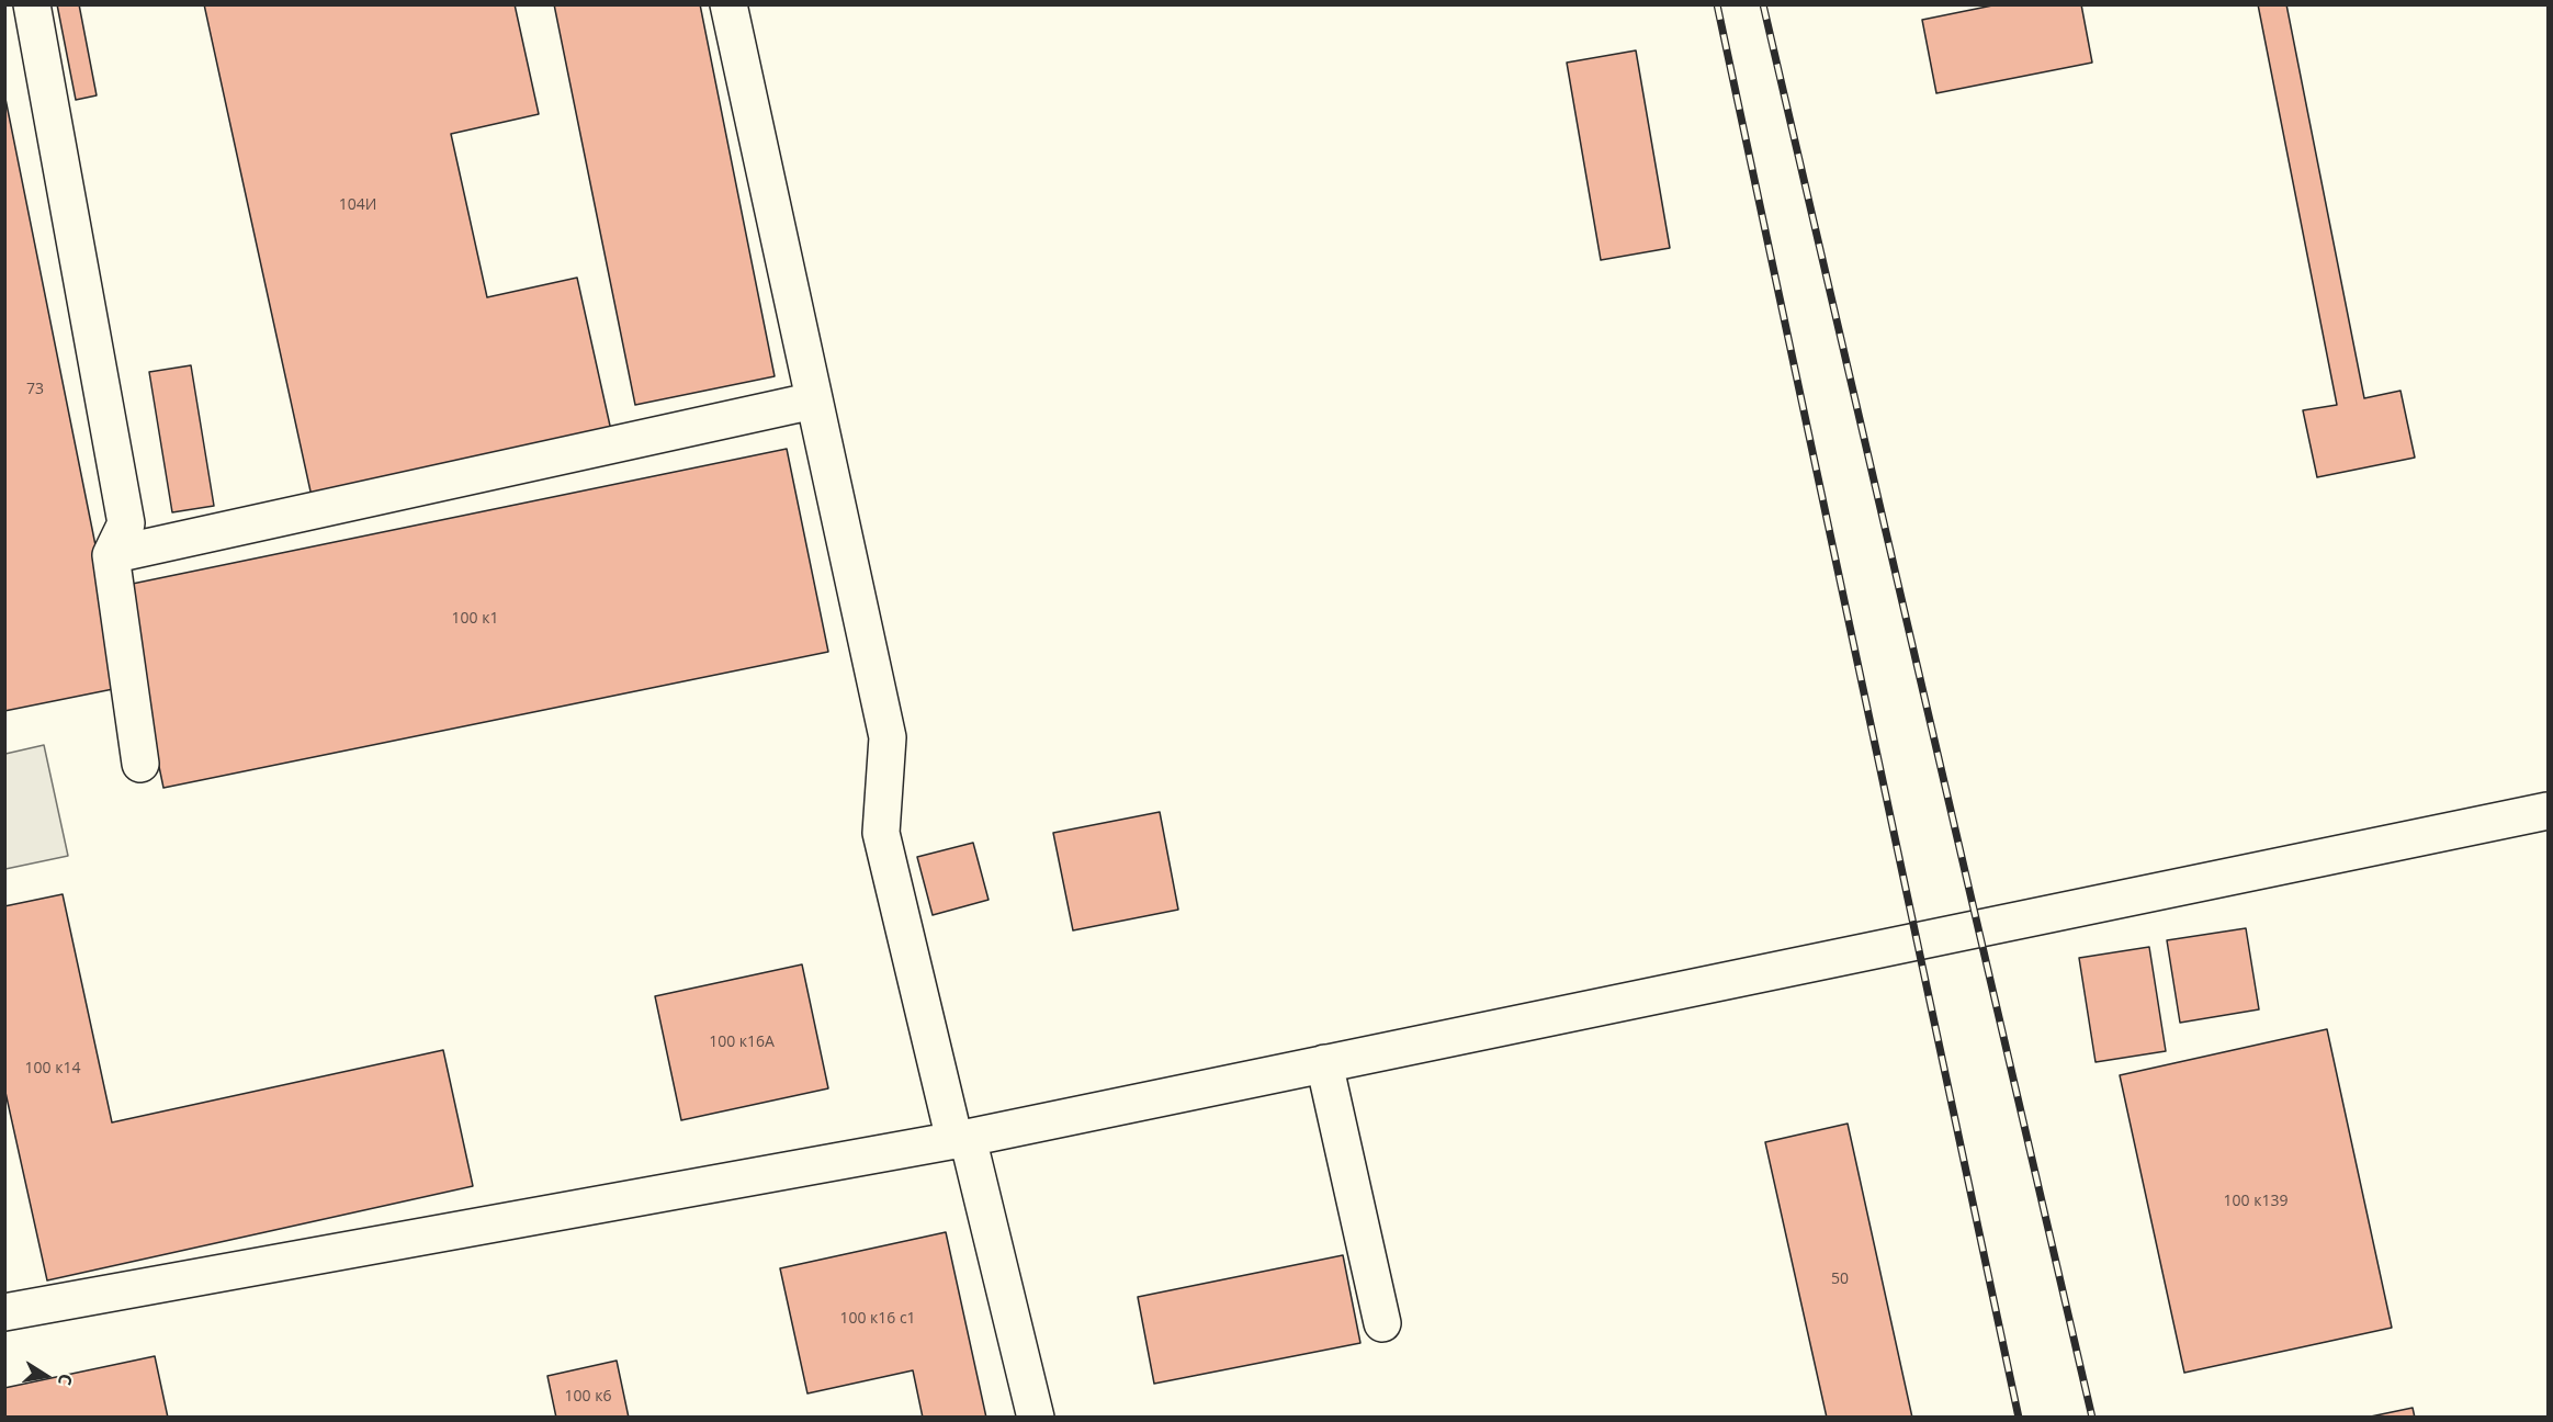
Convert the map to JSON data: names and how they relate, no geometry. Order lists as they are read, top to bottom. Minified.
{"house_numbers":["104И","73","100 к1","100 к16А","100 к14","100 к139","50","100 к16 с1","100 к6"],"north":"right"}
